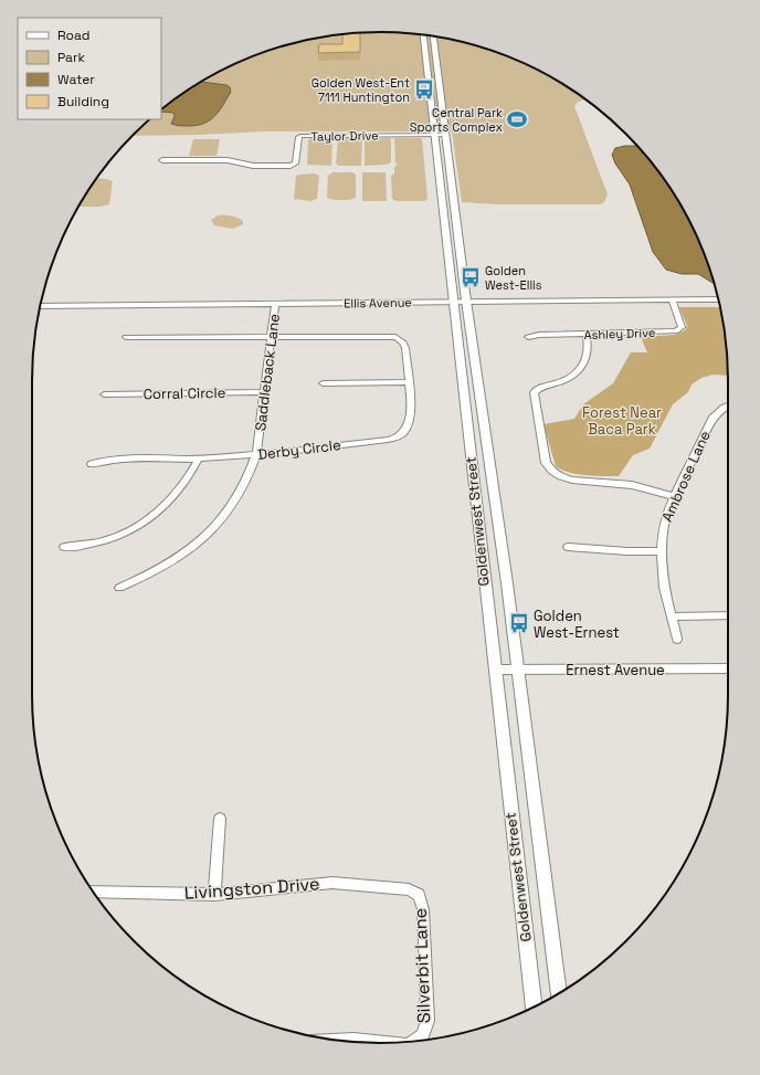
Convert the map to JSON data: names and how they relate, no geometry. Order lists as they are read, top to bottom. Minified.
{"streets":{"main road":["Goldenwest Street"],"street":["Taylor Drive","Ellis Avenue","Ashley Drive","Saddleback Lane","Corral Circle","Derby Circle","Ambrose Lane","Ernest Avenue","Livingston Drive","Silverbit Lane"]},"crossings":[["Taylor Drive","Goldenwest Street"],["Ellis Avenue","Ashley Drive"],["Ellis Avenue","Saddleback Lane"],["Ellis Avenue","Goldenwest Street"],["Saddleback Lane","Corral Circle"],["Saddleback Lane","Derby Circle"],["Goldenwest Street","Ernest Avenue"],["Livingston Drive","Silverbit Lane"]],"parks":["Forest Near Baca Park"],"places":{"bus stop":["Golden West-Ent 7111 Huntington","Golden West-Ellis","Golden West-Ernest"],"sports":["Central Park Sports Complex"]},"legend":["Road","Park","Water","Building"]}
